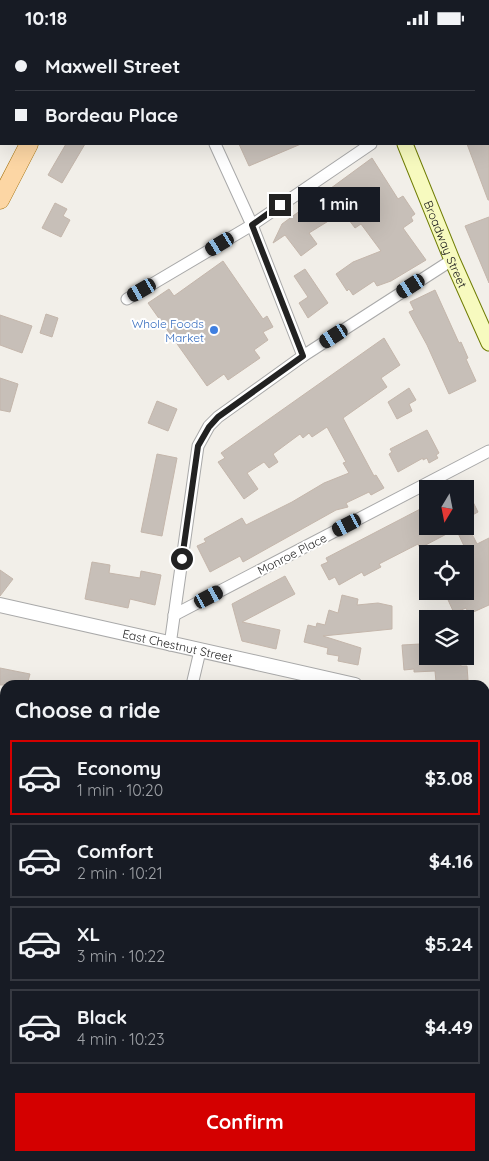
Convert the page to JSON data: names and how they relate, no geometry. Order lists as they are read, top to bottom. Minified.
{"streets":{"main road":["Broadway Street"],"street":["Monroe Place","East Chestnut Street"]},"places":["Whole Foods Market"],"north":"bottom","page":{"status":"10:18","banner":["Maxwell Street","Bordeau Place"],"bubble":"1 min","heading":"Choose a ride","list":[{"name":"Economy","note":"1 min · 10:20","value":"$3.08"},{"name":"Comfort","note":"2 min · 10:21","value":"$4.16"},{"name":"XL","note":"3 min · 10:22","value":"$5.24"},{"name":"Black","note":"4 min · 10:23","value":"$4.49"}],"buttons":"Confirm"}}
